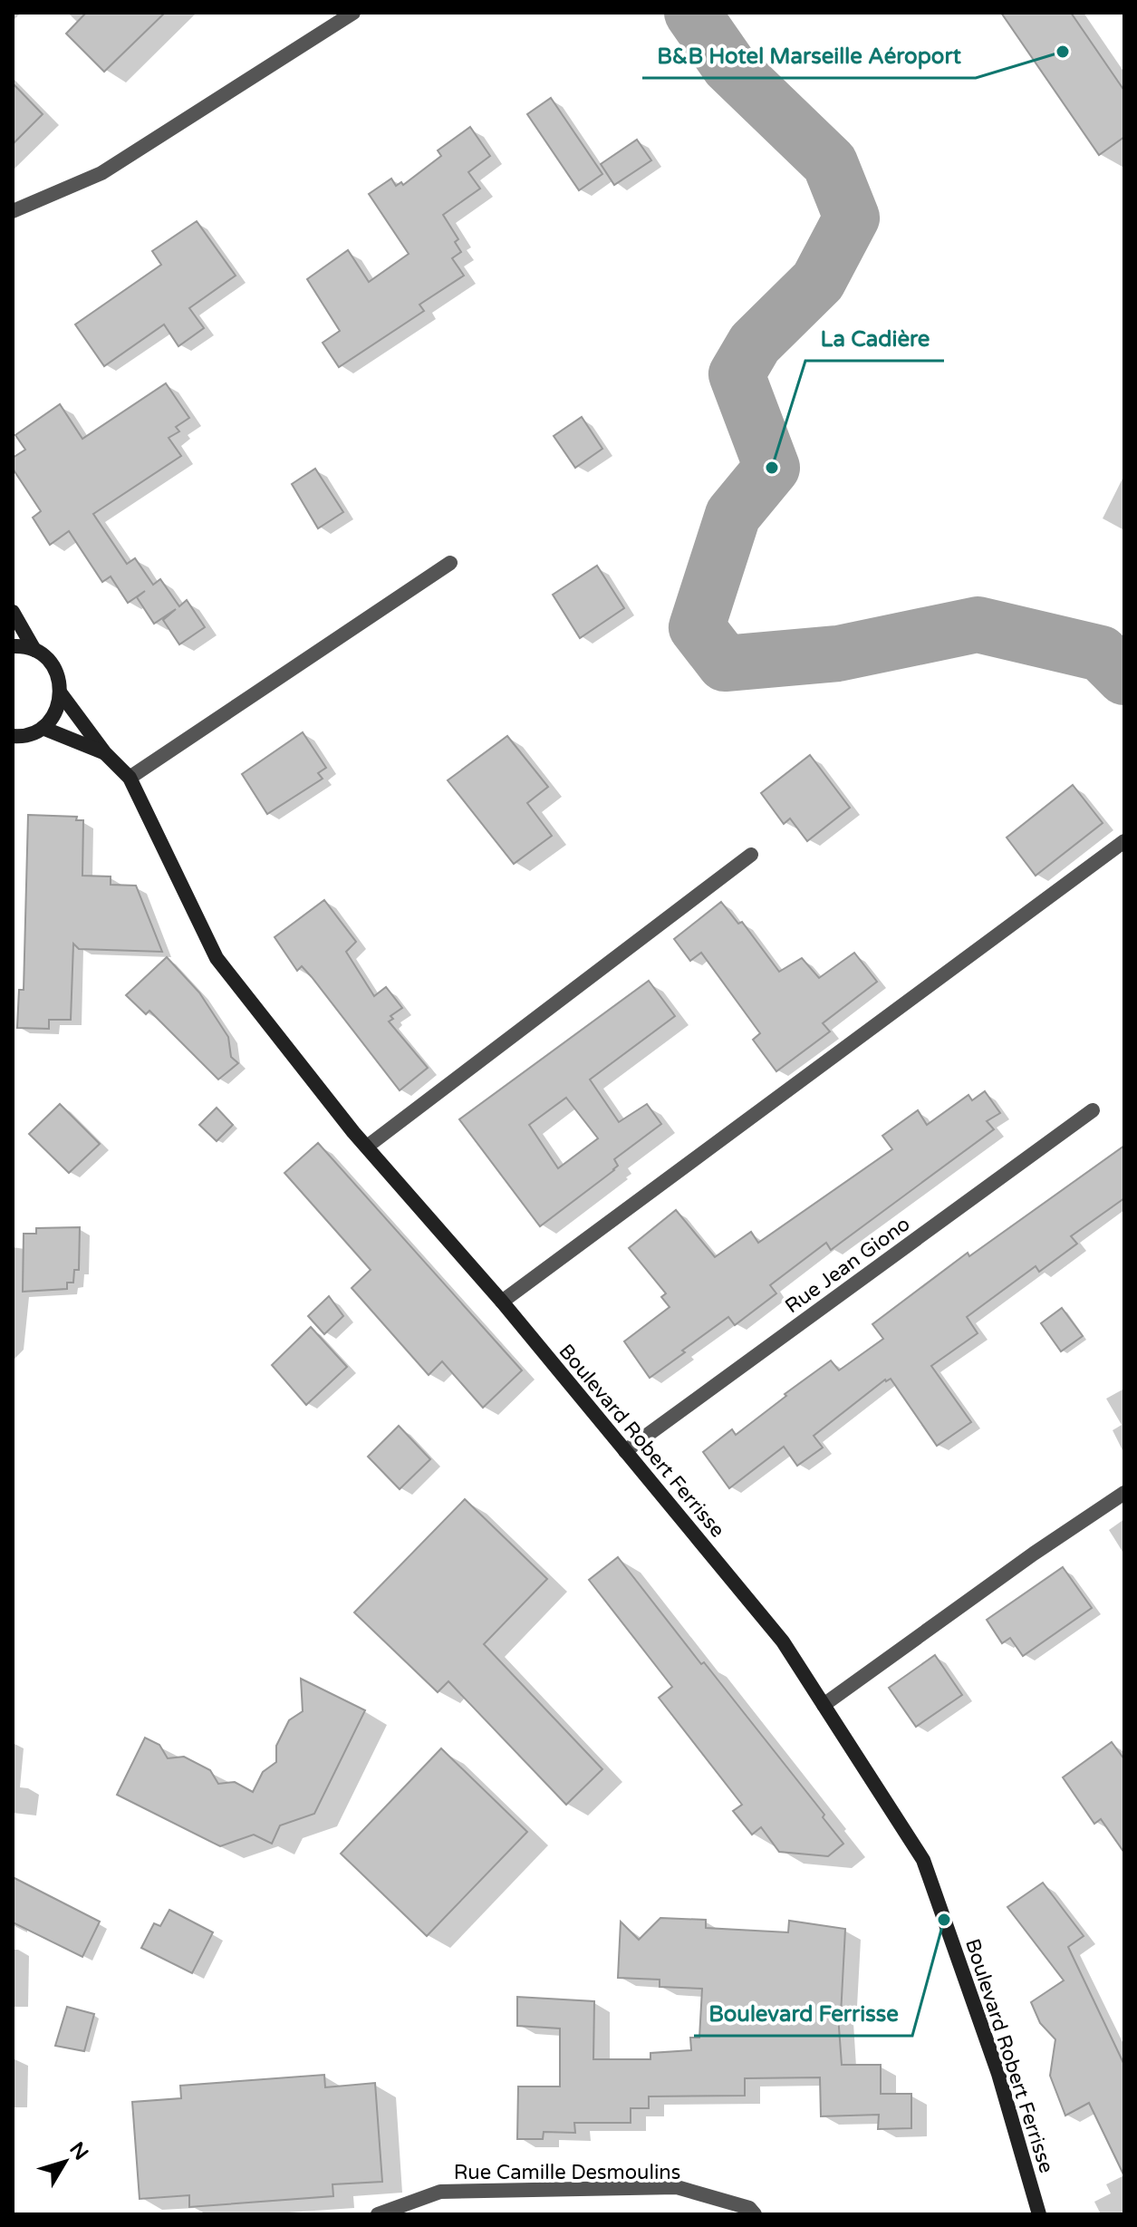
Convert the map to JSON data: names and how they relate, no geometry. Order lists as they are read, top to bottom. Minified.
{"streets":{"main road":["Boulevard Robert Ferrisse"],"street":["Rue Jean Giono","Rue Camille Desmoulins"]},"crossings":[["Rue Jean Giono","Boulevard Robert Ferrisse"]],"places":["B&B Hotel Marseille Aéroport","La Cadière","Boulevard Ferrisse"],"north":"top right"}
